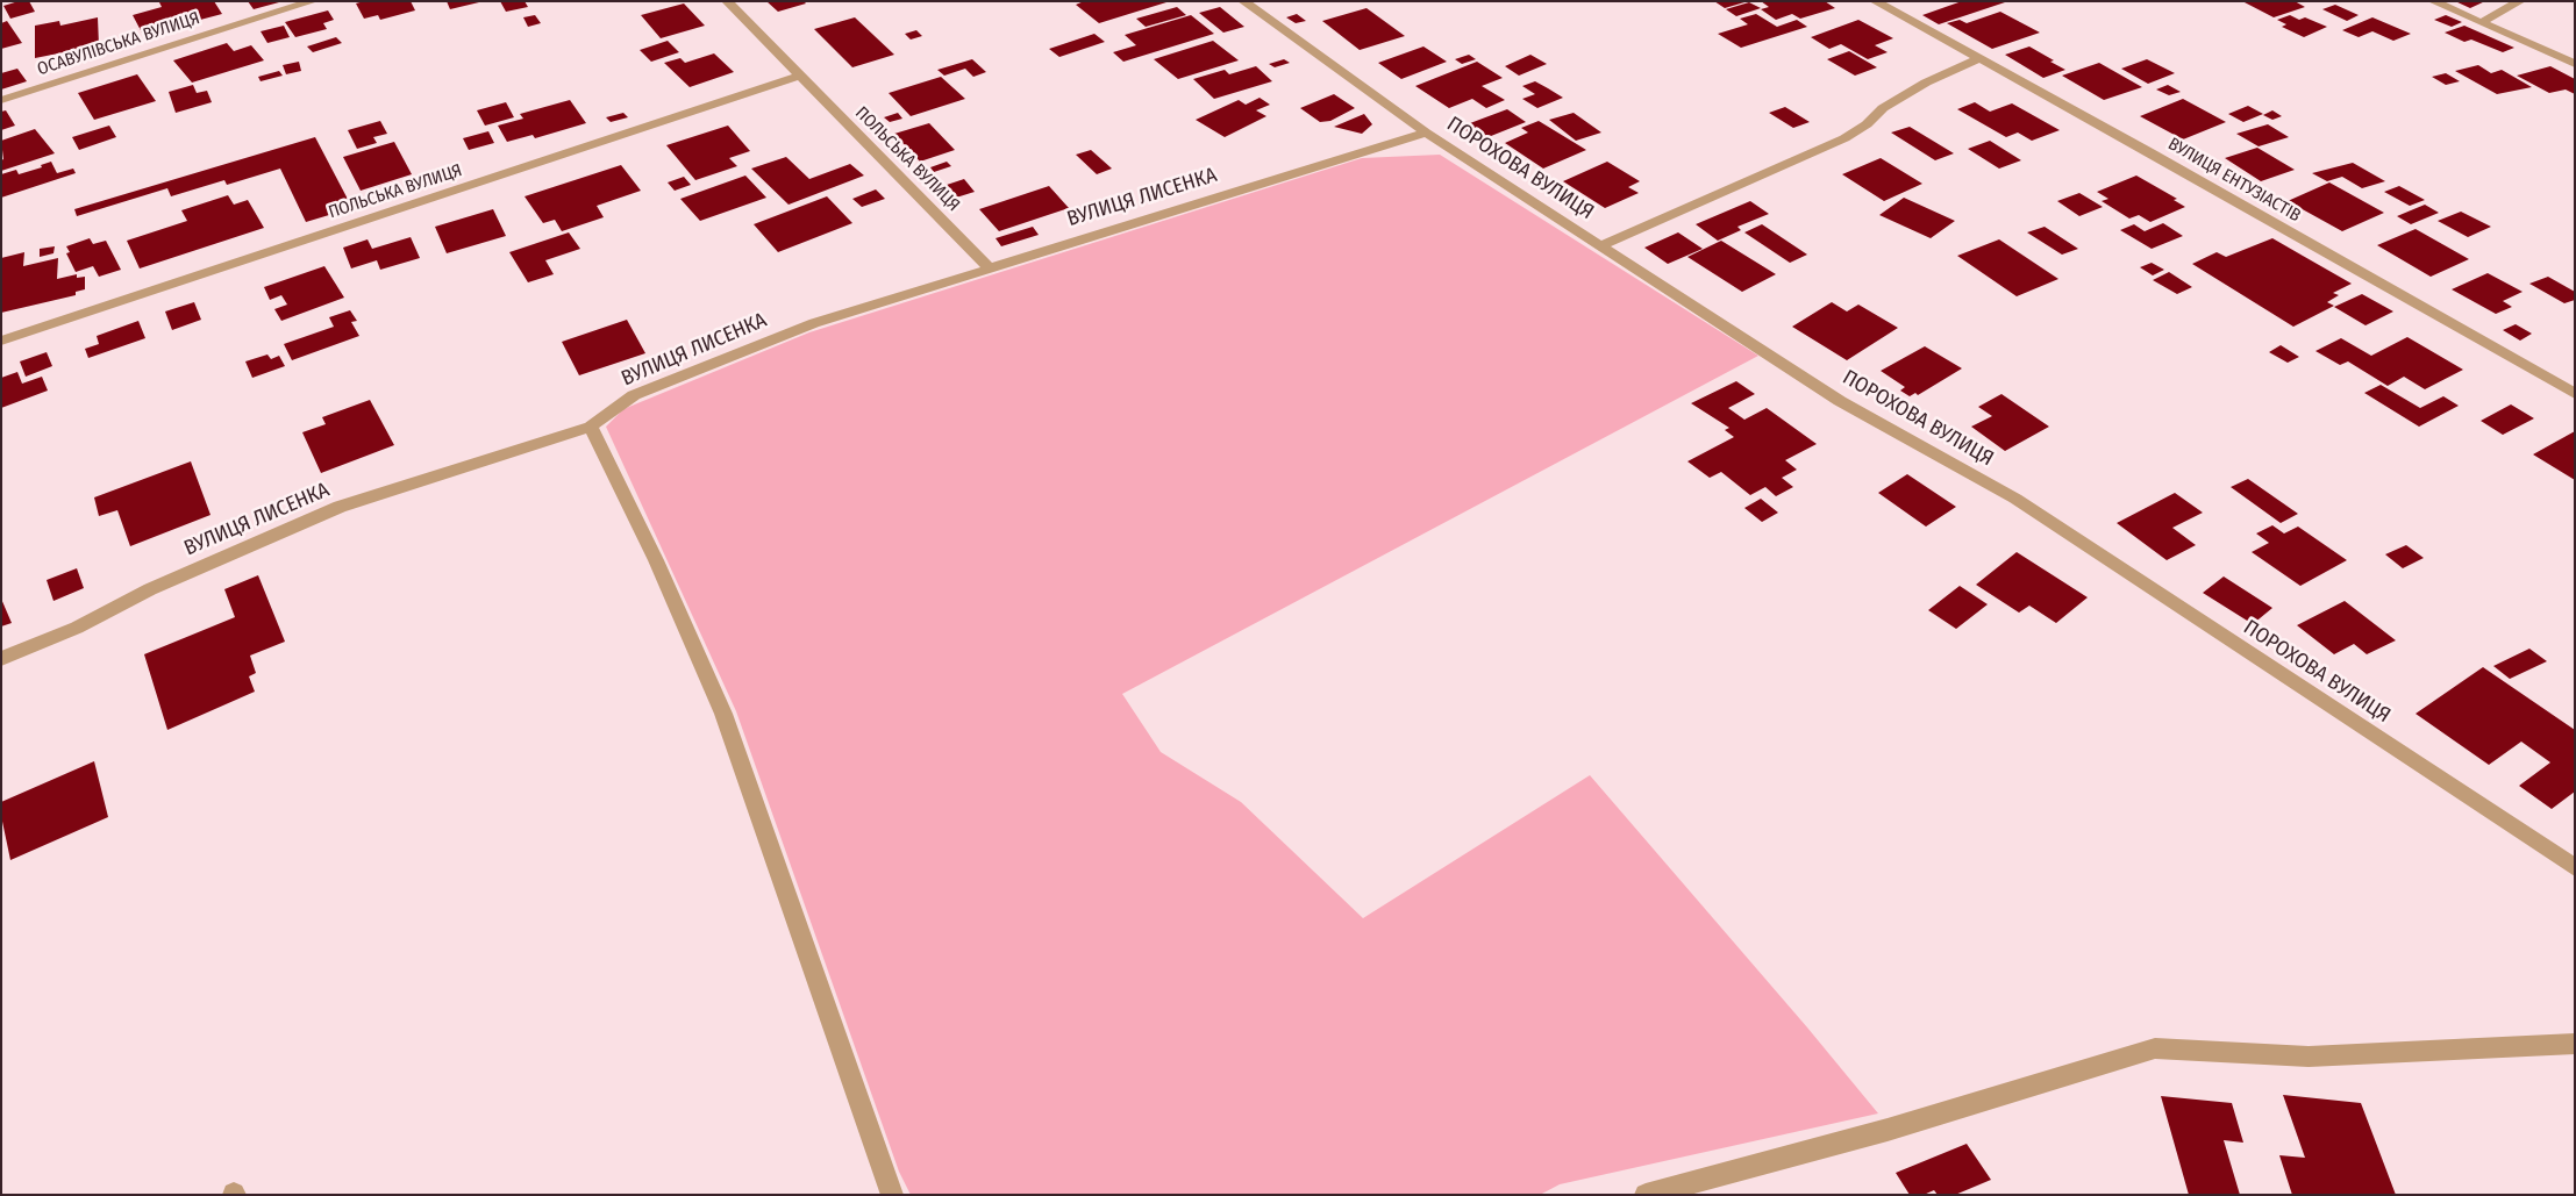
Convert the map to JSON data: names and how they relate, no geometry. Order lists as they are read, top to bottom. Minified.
{"streets":{"street":["ОСАВУЛІВСЬКА ВУЛИЦЯ","ПОЛЬСЬКА ВУЛИЦЯ","ПОРОХОВА ВУЛИЦЯ","ВУЛИЦЯ ЕНТУЗІАСТІВ","ВУЛИЦЯ ЛИСЕНКА"]},"crossings":[["ПОЛЬСЬКА ВУЛИЦЯ","ВУЛИЦЯ ЛИСЕНКА"],["ПОРОХОВА ВУЛИЦЯ","ВУЛИЦЯ ЛИСЕНКА"]]}
